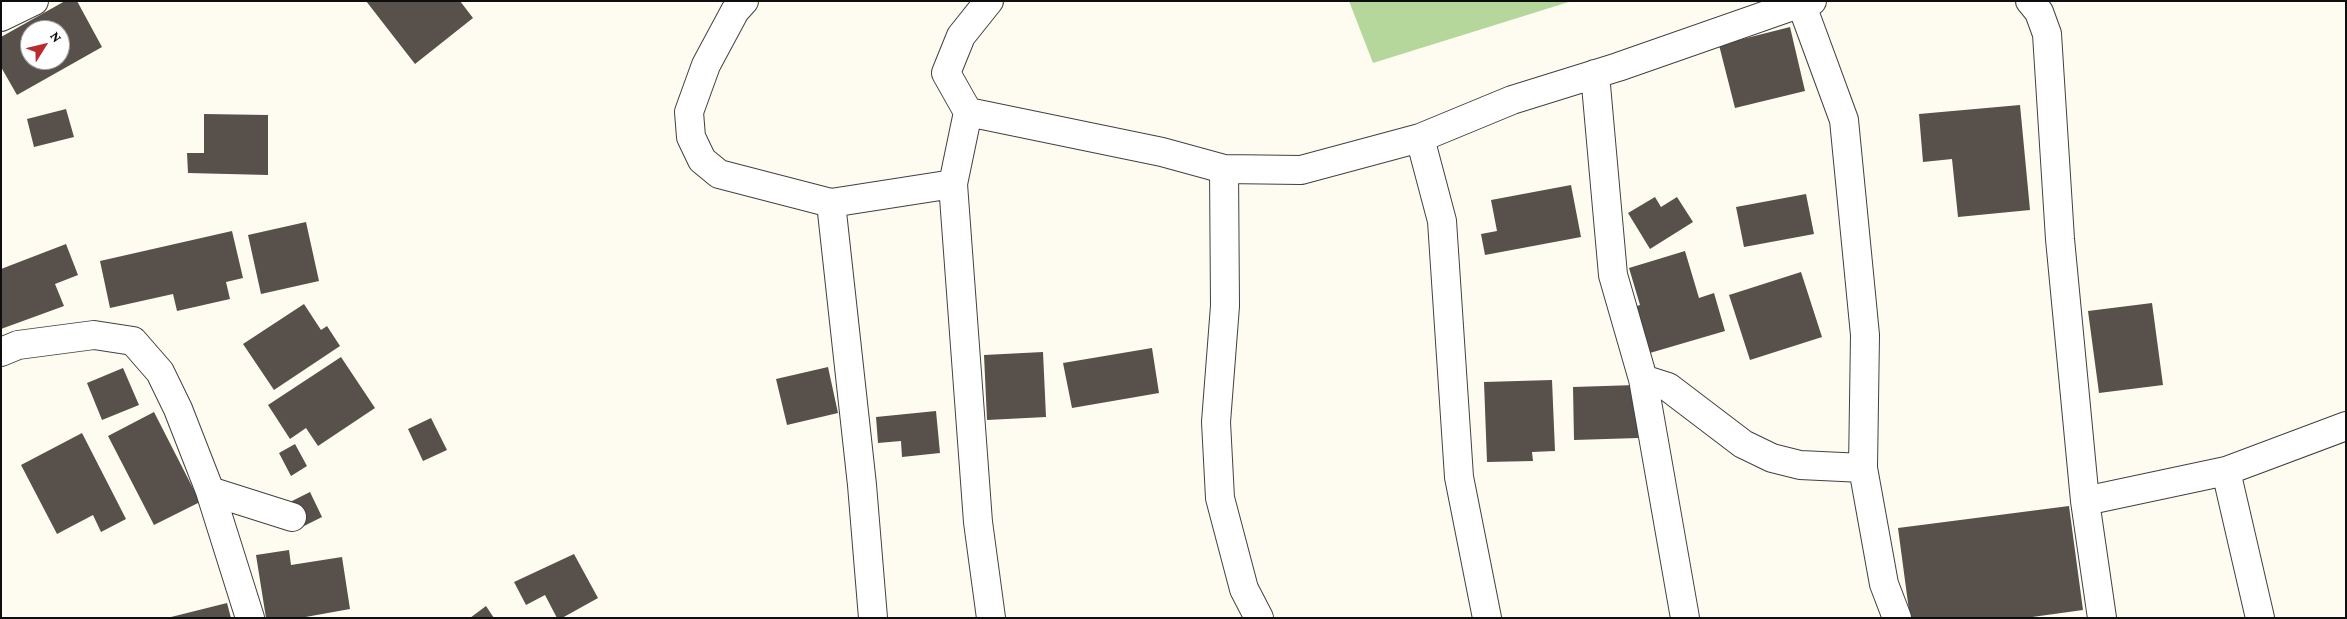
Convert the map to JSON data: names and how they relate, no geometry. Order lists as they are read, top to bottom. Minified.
{"north":"top right"}
